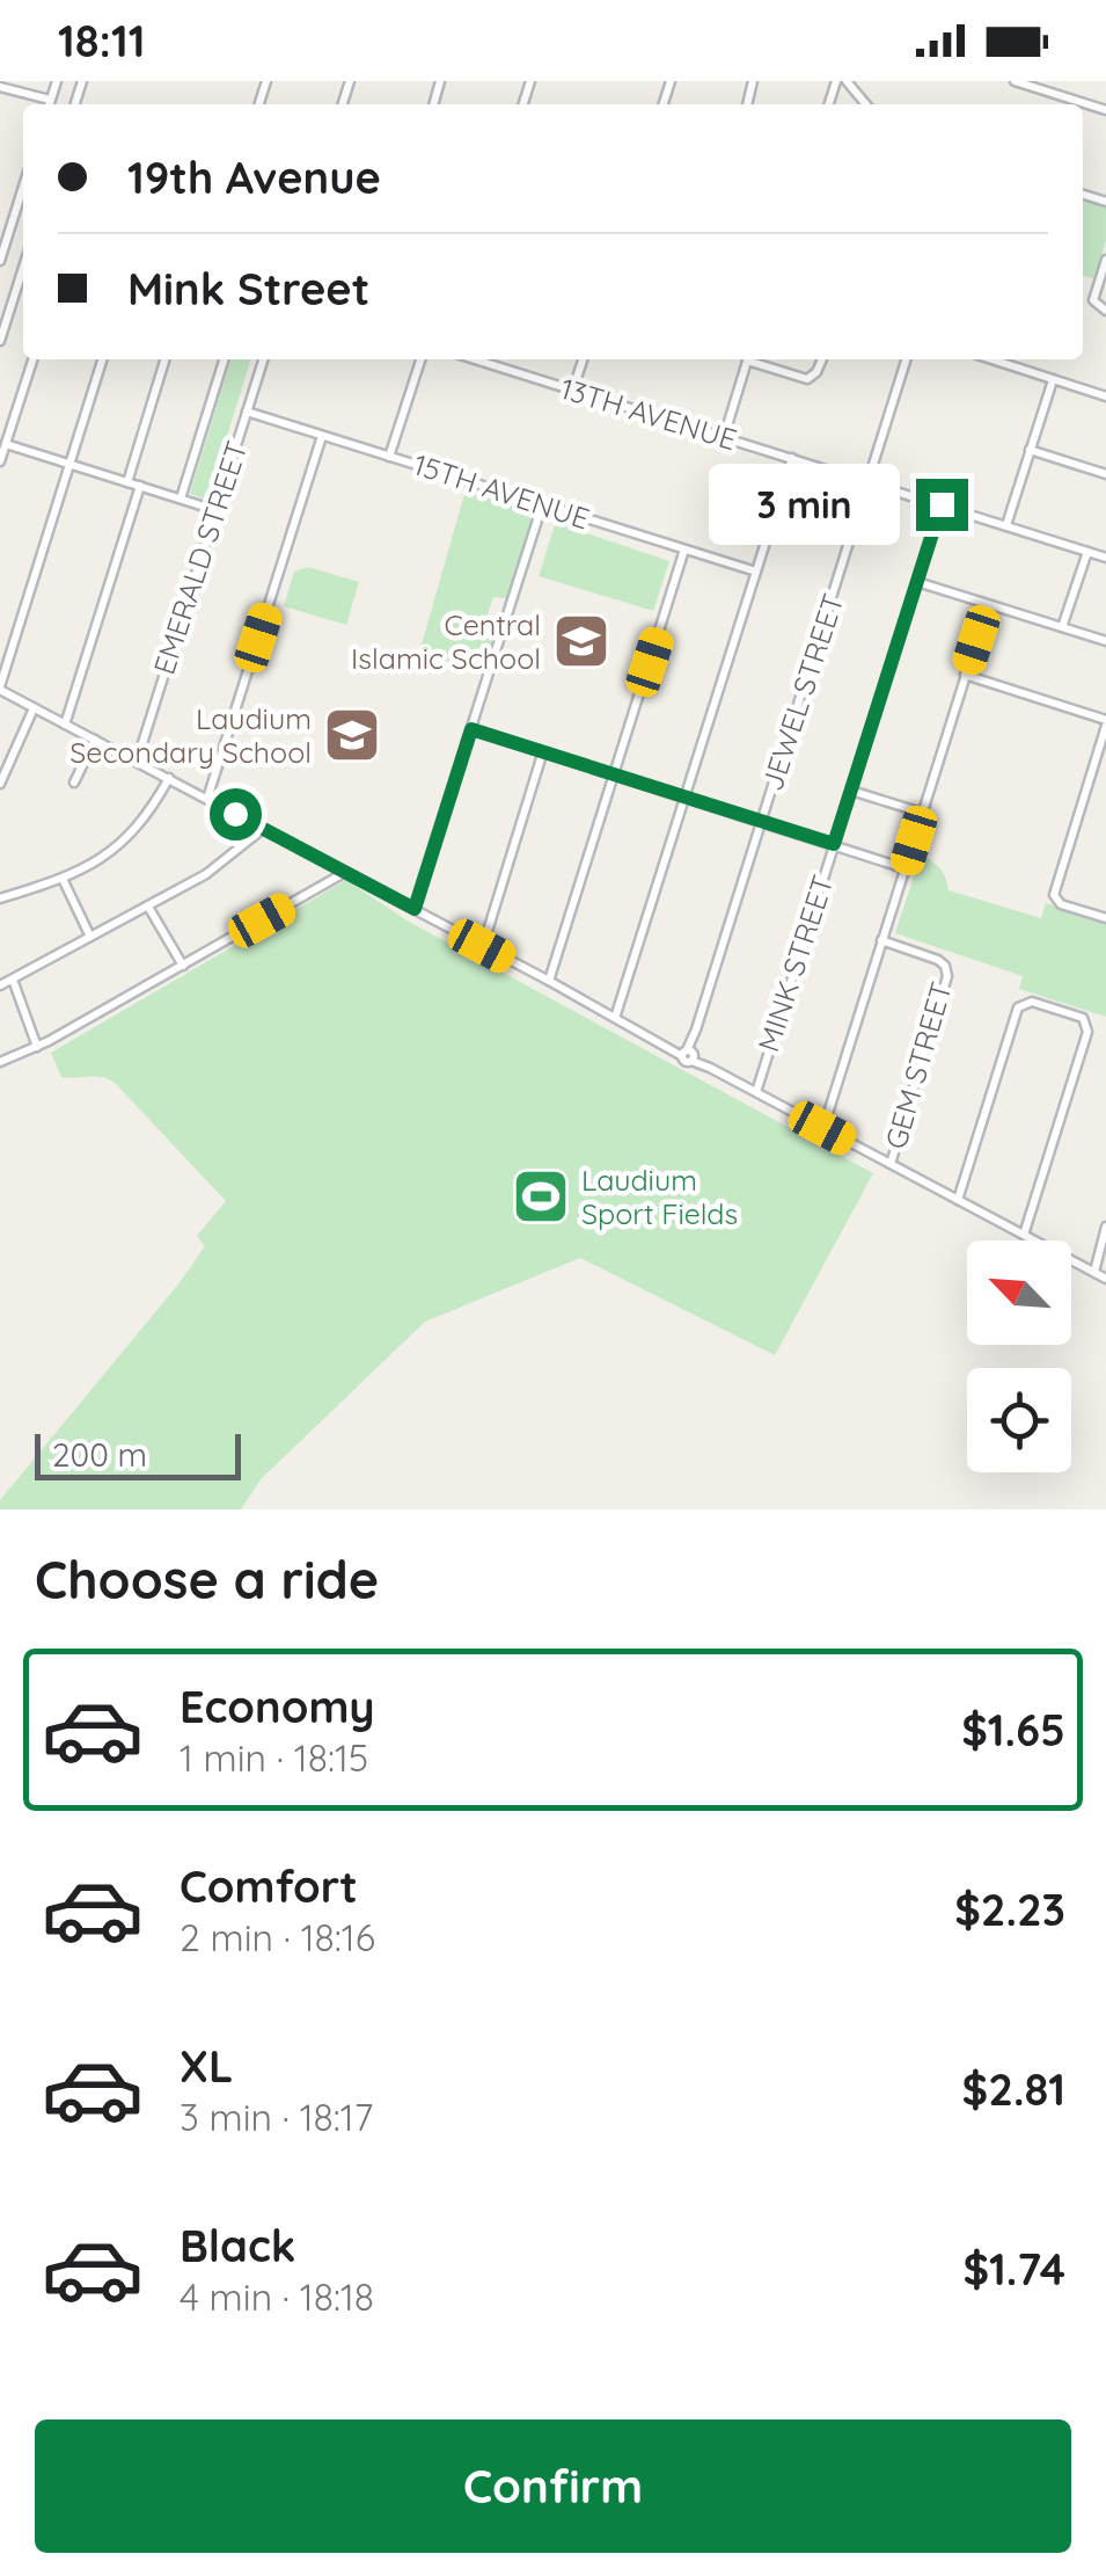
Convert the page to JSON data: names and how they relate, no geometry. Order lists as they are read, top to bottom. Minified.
{"streets":{"street":["13TH AVENUE","15TH AVENUE","EMERALD STREET","JEWEL STREET","MINK STREET","GEM STREET"]},"crossings":[["13TH AVENUE","JEWEL STREET"],["13TH AVENUE","MINK STREET"],["15TH AVENUE","EMERALD STREET"]],"places":{"school or university":["Central Islamic School","Laudium Secondary School"],"sports":["Laudium Sport Fields"]},"scale_bar":"200 m","north":"top left","page":{"status":"18:11","banner":["19th Avenue","Mink Street"],"bubble":"3 min","scale":"200 m","heading":"Choose a ride","list":[{"name":"Economy","note":"1 min · 18:15","value":"$1.65"},{"name":"Comfort","note":"2 min · 18:16","value":"$2.23"},{"name":"XL","note":"3 min · 18:17","value":"$2.81"},{"name":"Black","note":"4 min · 18:18","value":"$1.74"}],"buttons":"Confirm"}}
